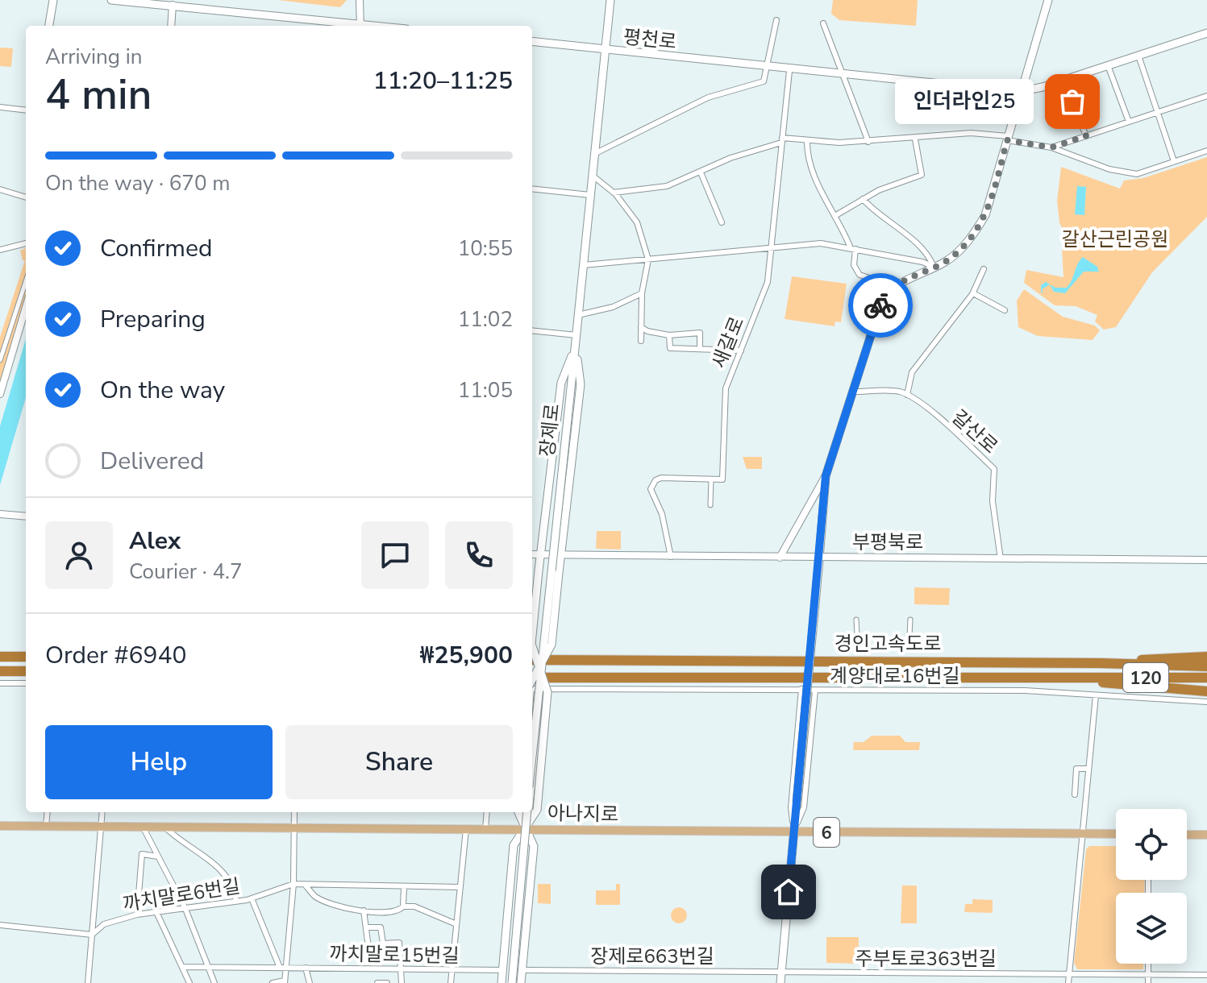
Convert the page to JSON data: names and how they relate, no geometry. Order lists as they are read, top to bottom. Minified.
{"streets":{"highway":["경인고속도로","120"],"main road":["평천로","장제로","아나지로","6"],"street":["새갈로","갈산로","부평북로","계양대로16번길","까치말로6번길","까치말로15번길","장제로663번길","주부토로363번길"]},"crossings":[["평천로","새갈로"],["평천로","장제로"],["장제로","부평북로"],["장제로","아나지로"],["장제로","까치말로15번길"],["갈산로","부평북로"],["장제로663번길","주부토로363번길"]],"parks":["갈산근린공원"],"places":["인더라인25"],"page":{"heading":["4 min","Arriving in","11:20–11:25"],"panel":["Alex","Courier · 4.7","Order #6940","₩25,900"],"bubble":"인더라인25","bar":"On the way · 670 m","list":[["Confirmed","10:55"],["Preparing","11:02"],["On the way","11:05"],"Delivered"],"buttons":["Help","Share"]}}
